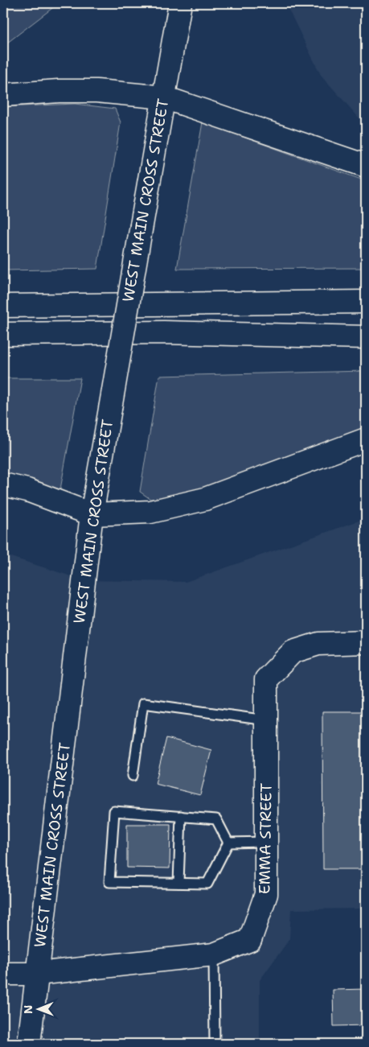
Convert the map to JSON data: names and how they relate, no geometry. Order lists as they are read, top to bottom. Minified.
{"streets":{"main road":["WEST MAIN CROSS STREET","EMMA STREET"]},"crossings":[["WEST MAIN CROSS STREET","EMMA STREET"]],"north":"left"}
